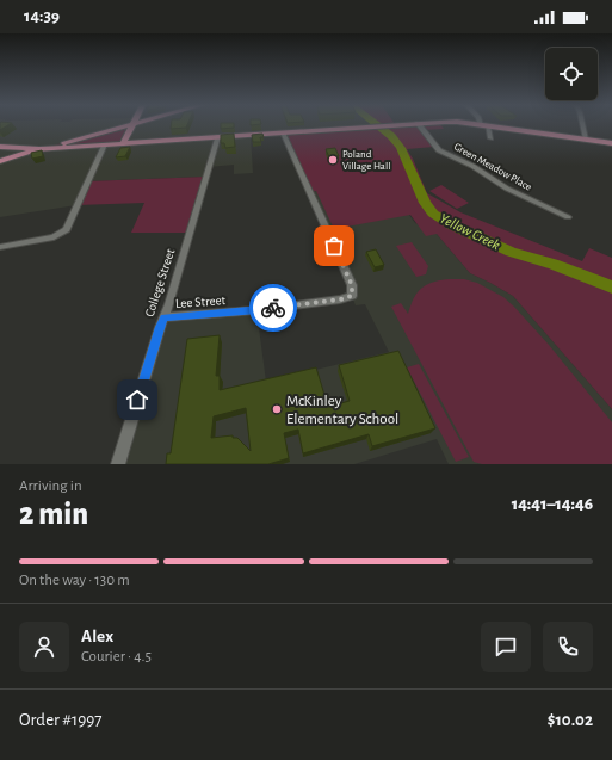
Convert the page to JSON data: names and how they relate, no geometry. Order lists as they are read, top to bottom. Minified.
{"streets":{"street":["Green Meadow Place","College Street","Lee Street"]},"crossings":[["College Street","Lee Street"]],"water":["Yellow Creek"],"places":["Poland Village Hall","McKinley Elementary School"],"page":{"status":"14:39","heading":["2 min","Arriving in","14:41–14:46"],"panel":["Alex","Courier · 4.5","Order #1997","$10.02"],"bar":"On the way · 130 m"}}
